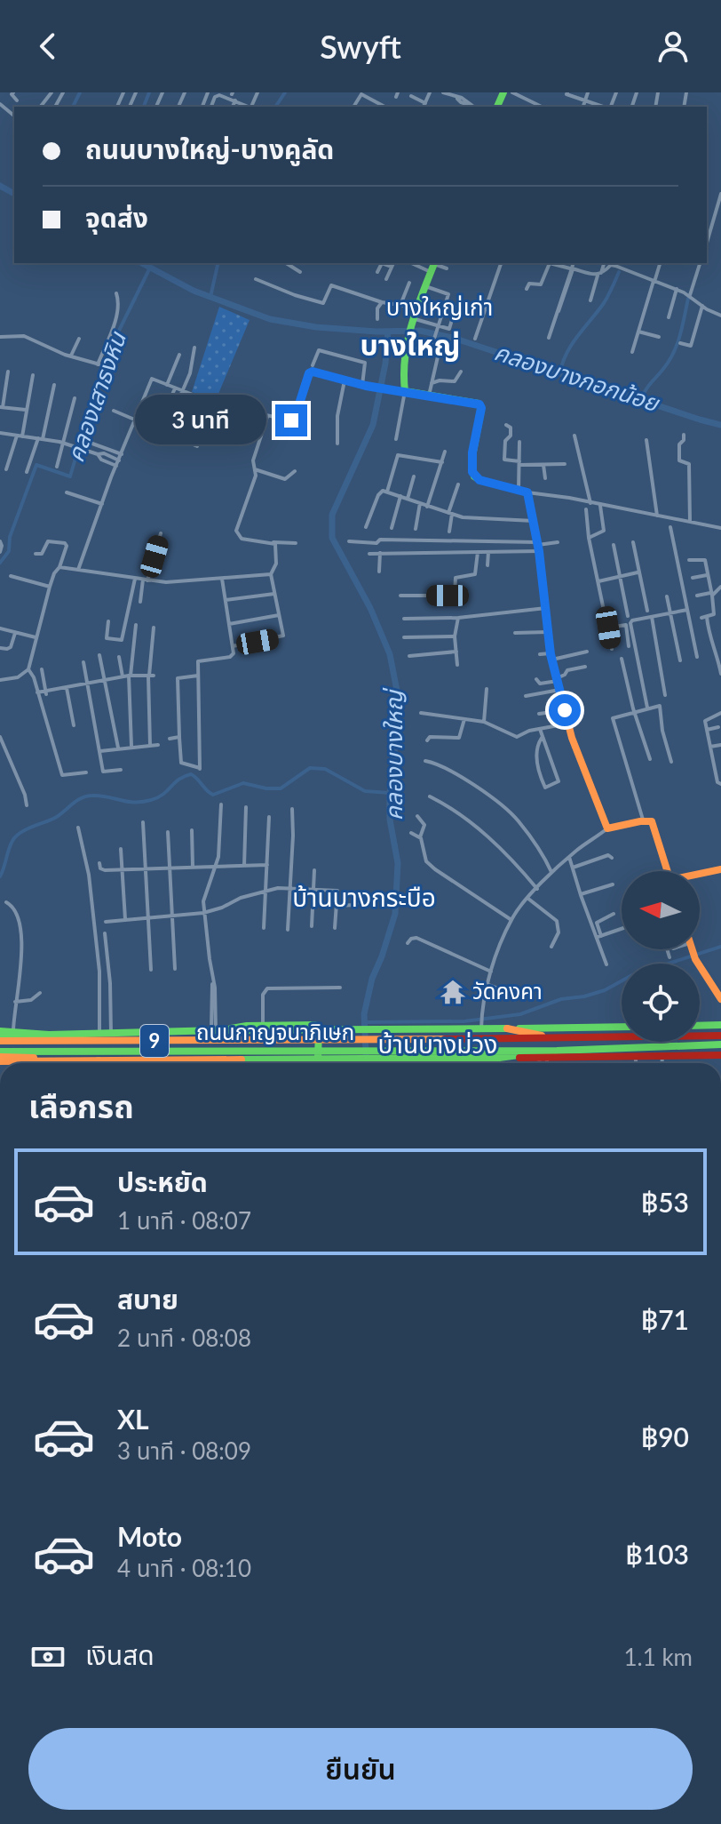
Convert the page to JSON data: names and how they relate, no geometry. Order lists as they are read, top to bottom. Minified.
{"streets":{"main road":["ถนนกาญจนาภิเษก","9"]},"districts":["บางใหญ่เก่า","บางใหญ่","บ้านบางกระบือ","บ้านบางม่วง"],"water":["คลองบางกอกน้อย","คลองเสาธงหิน","คลองบางใหญ่"],"places":{"temple":["วัดคงคา"]},"north":"left","page":{"header":"Swyft","banner":["ถนนบางใหญ่-บางคูลัด","จุดส่ง"],"bubble":"3 นาที","heading":"เลือกรถ","list":[{"name":"ประหยัด","note":"1 นาที · 08:07","value":"฿53"},{"name":"สบาย","note":"2 นาที · 08:08","value":"฿71"},{"name":"XL","note":"3 นาที · 08:09","value":"฿90"},{"name":"Moto","note":"4 นาที · 08:10","value":"฿103"}],"pay":["เงินสด","1.1 km"],"buttons":"ยืนยัน"}}
